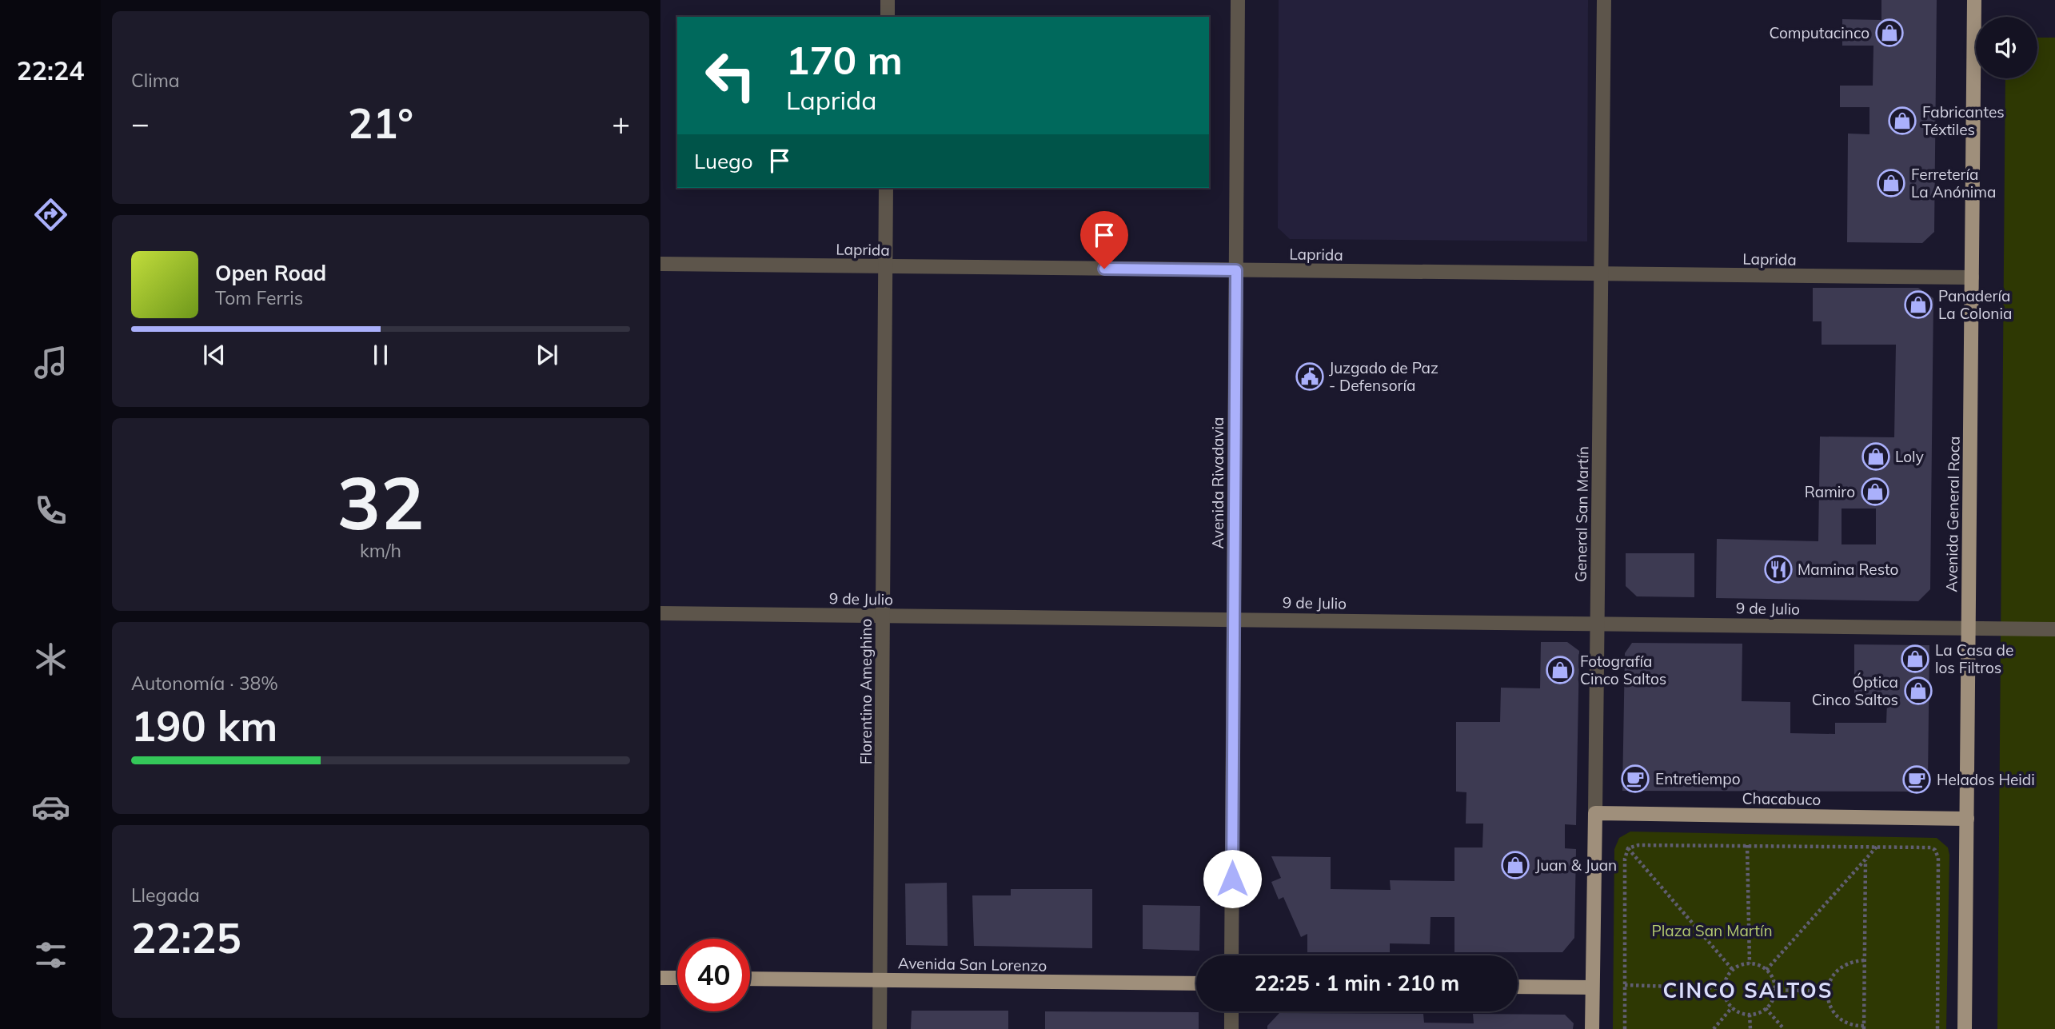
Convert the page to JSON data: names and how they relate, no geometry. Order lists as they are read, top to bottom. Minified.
{"streets":{"main road":["General San Martín","Avenida General Roca","Chacabuco","Avenida San Lorenzo"],"street":["Laprida","Avenida Rivadavia","9 de Julio","Florentino Ameghino"]},"crossings":[["Laprida","Avenida Rivadavia"],["Laprida","General San Martín"],["Laprida","Avenida General Roca"],["Laprida","Florentino Ameghino"],["Avenida Rivadavia","9 de Julio"],["General San Martín","9 de Julio"],["General San Martín","Chacabuco"],["Avenida General Roca","9 de Julio"],["Avenida General Roca","Chacabuco"],["9 de Julio","Florentino Ameghino"],["Florentino Ameghino","Avenida San Lorenzo"]],"districts":["CINCO SALTOS"],"parks":["Plaza San Martín"],"places":{"shop":["Computacinco","Fabricantes Téxtiles","Ferretería La Anónima","Panadería La Colonia","Loly","Ramiro","La Casa de los Filtros","Fotografía Cinco Saltos","Óptica Cinco Saltos","Juan & Juan"],"public building":["Juzgado de Paz - Defensoría"],"restaurant":["Mamina Resto"],"cafe":["Entretiempo","Helados Heidi"]},"page":{"tabs":"22:24","tile":["Clima",["32","km/h"],["Autonomía · 38%","190 km"],["Llegada","22:25"]],"turn":["170 m","Laprida"],"heat":["−","21°","+"],"then":"Luego","song":["Open Road","Tom Ferris"],"limit":"40","trip":"22:25 · 1 min · 210 m"}}
